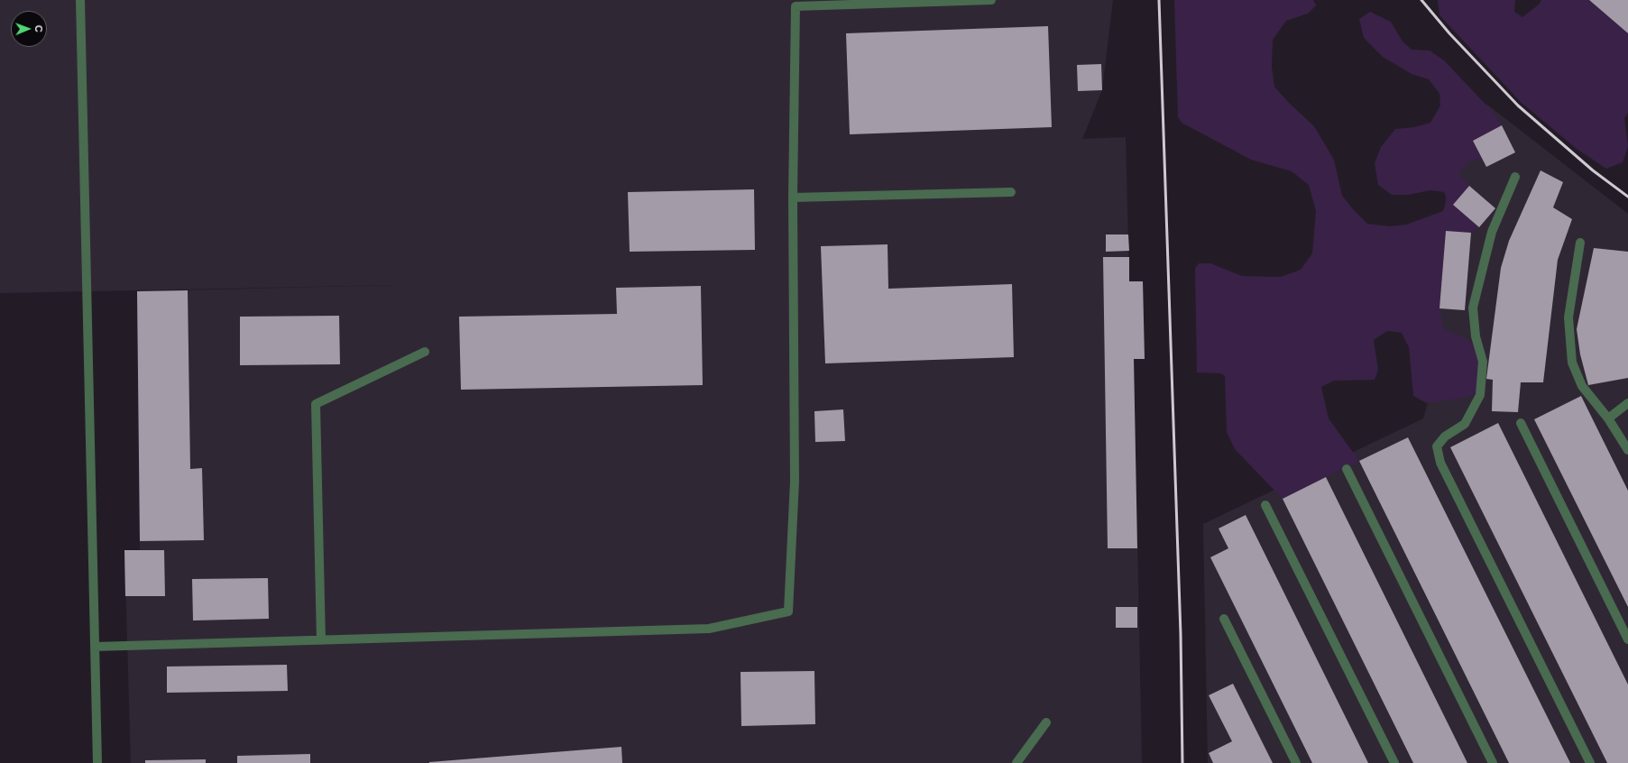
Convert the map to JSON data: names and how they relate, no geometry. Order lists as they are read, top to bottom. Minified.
{"north":"right"}
